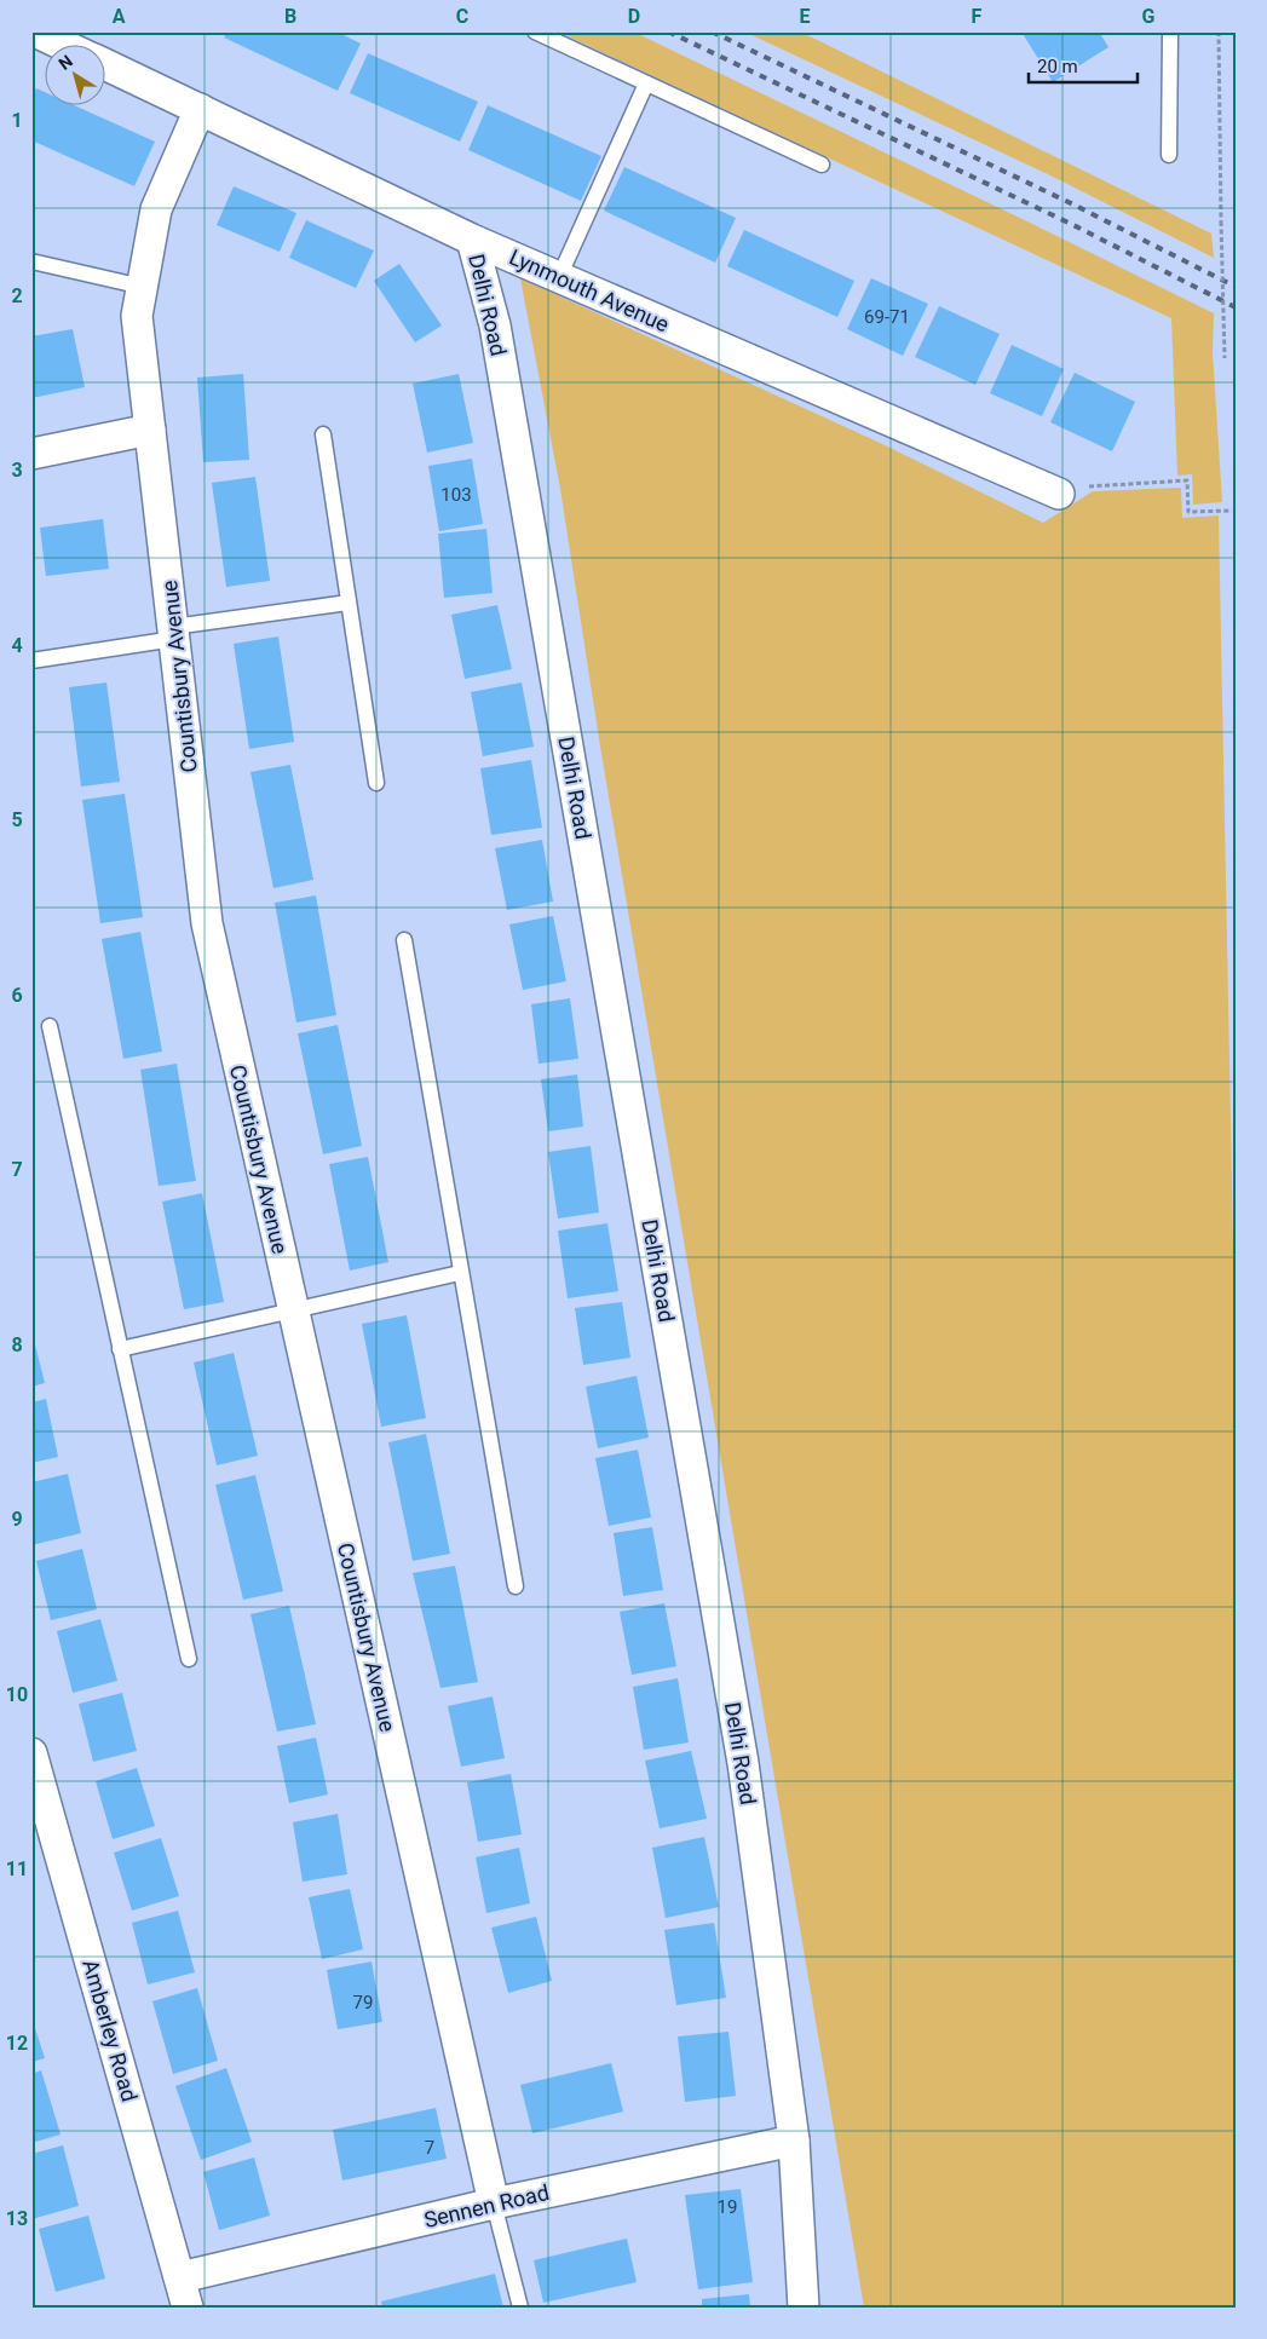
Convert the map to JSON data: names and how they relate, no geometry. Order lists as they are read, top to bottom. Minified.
{"streets":{"street":["Lynmouth Avenue","Delhi Road","Countisbury Avenue","Amberley Road","Sennen Road"]},"crossings":[["Lynmouth Avenue","Delhi Road"],["Lynmouth Avenue","Countisbury Avenue"],["Delhi Road","Sennen Road"],["Countisbury Avenue","Sennen Road"],["Amberley Road","Sennen Road"]],"house_numbers":["69-71","103","79","7","19"],"scale_bar":"20 m","north":"top left","grid":{"columns":["A","B","C","D","E","F","G"],"rows":["1","2","3","4","5","6","7","8","9","10","11","12","13"]}}
